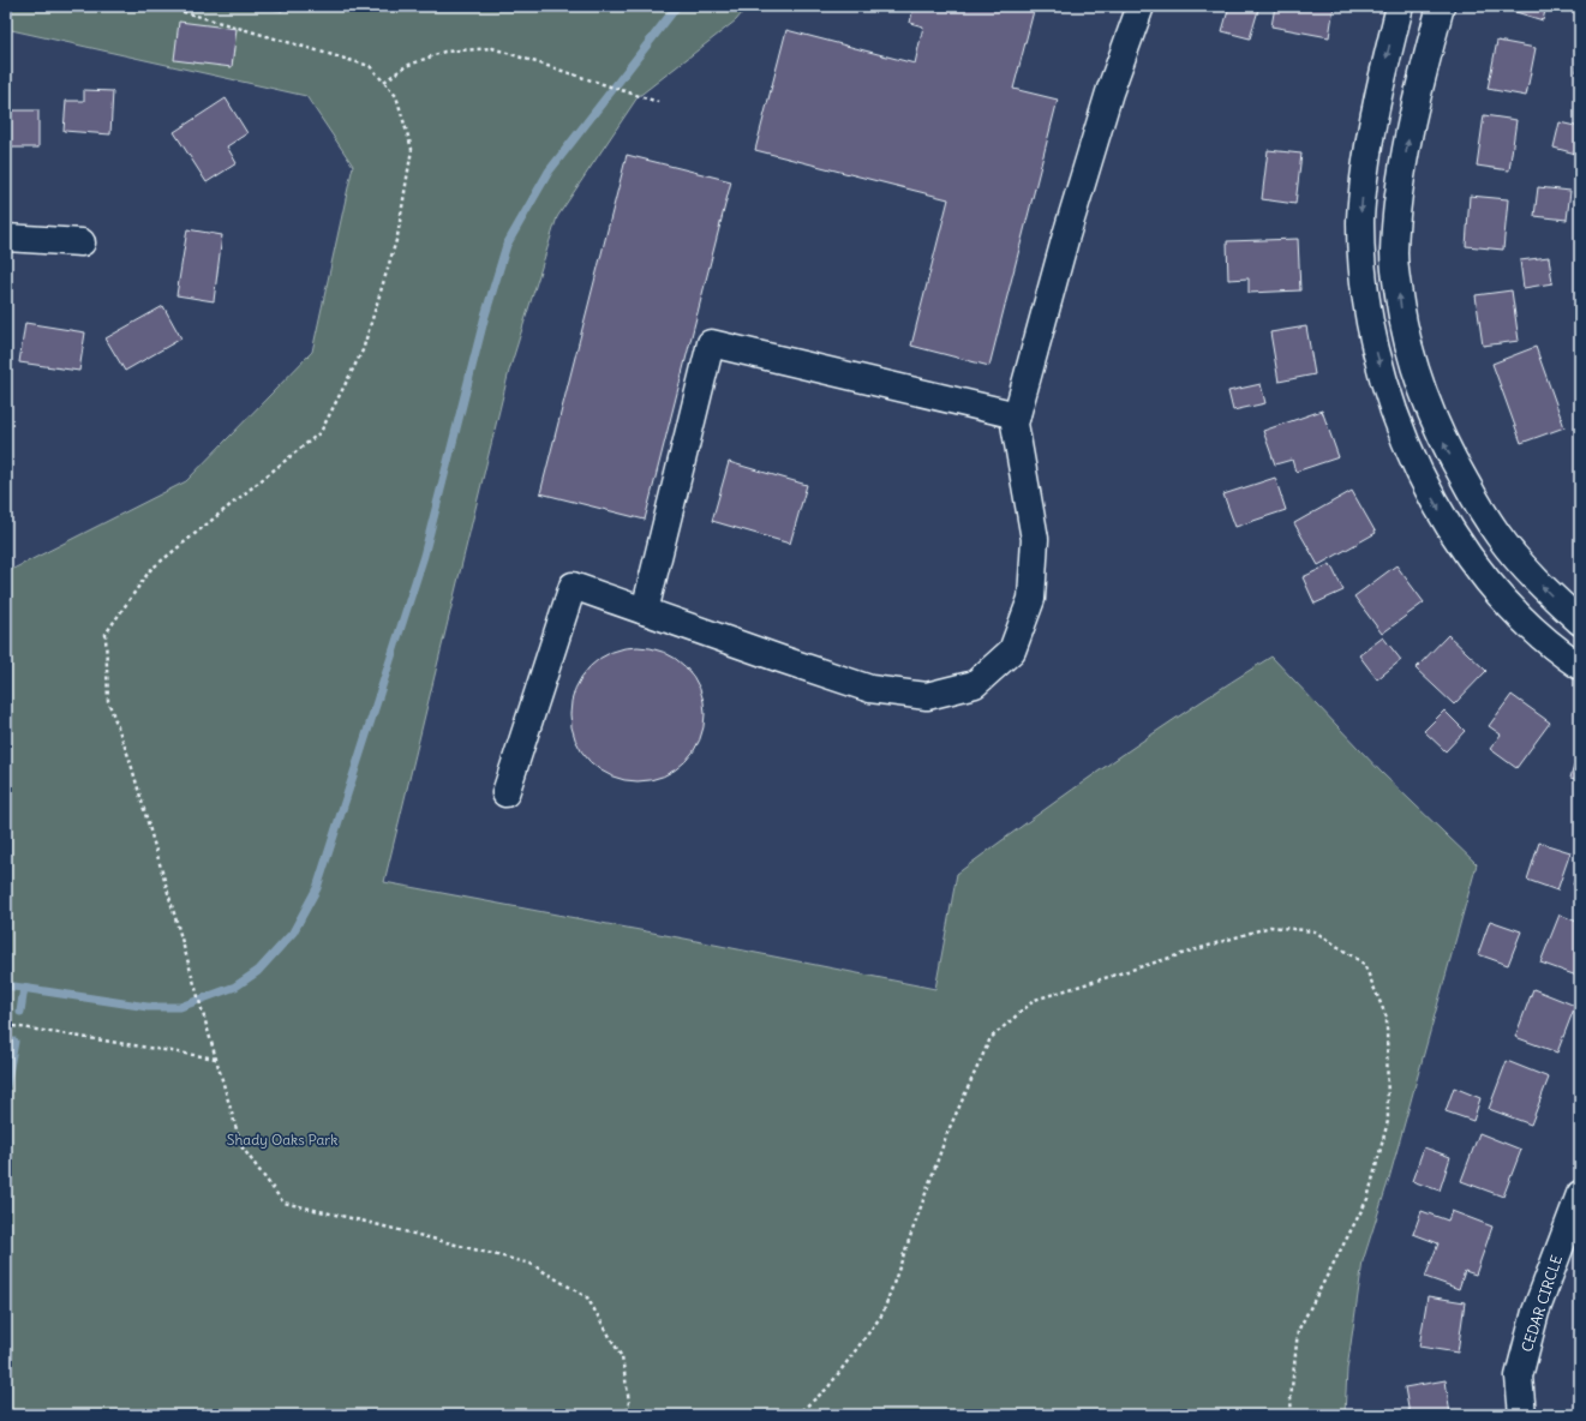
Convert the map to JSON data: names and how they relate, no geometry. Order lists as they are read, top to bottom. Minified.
{"streets":{"street":["CEDAR CIRCLE"]},"parks":["Shady Oaks Park"]}
